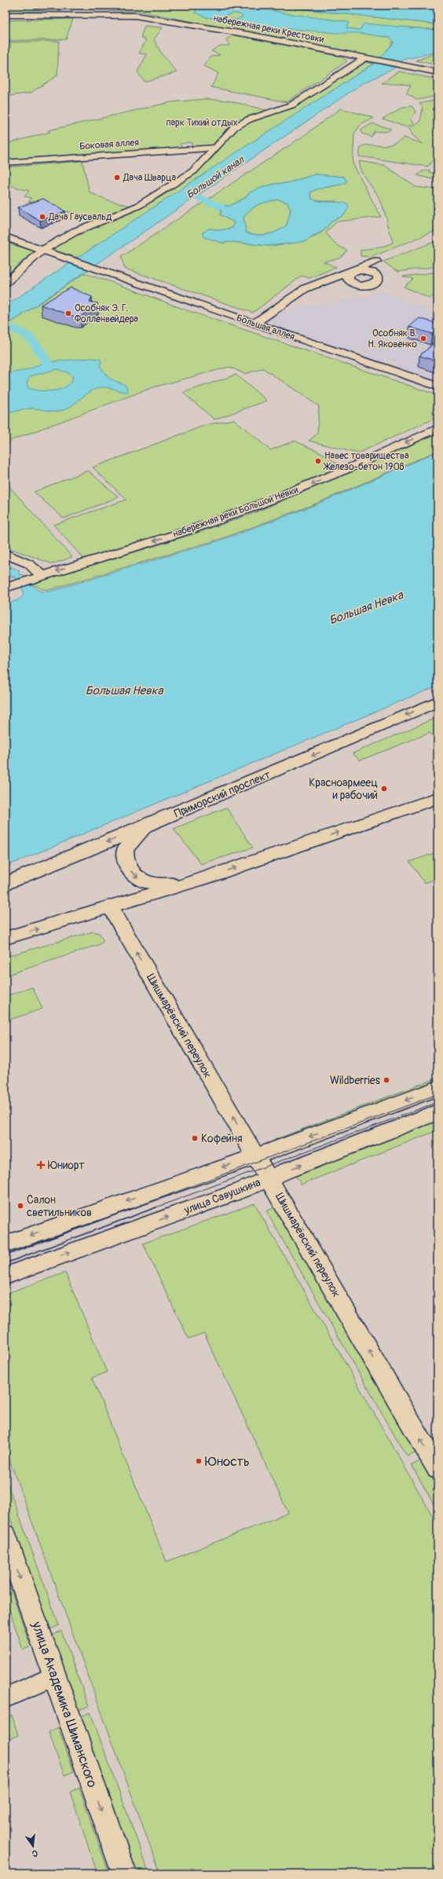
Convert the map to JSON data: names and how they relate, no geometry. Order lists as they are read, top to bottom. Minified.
{"streets":{"main road":["Приморский проспект","Шишмарёвский переулок","улица Савушкина","улица Академика Шиманского"],"street":["набережная реки Крестовки","Боковая аллея","Большая аллея","набережная реки Большой Невки"]},"crossings":[["Шишмарёвский переулок","улица Савушкина"]],"one_way":["набережная реки Большой Невки","Шишмарёвский переулок","улица Академика Шиманского"],"water":["Большой канал","Большая Невка"],"parks":["парк Тихий отдых"],"places":{"other":["Дача Шварца","Дача Гаусвальд","Особняк Э. Г. Фолленвейдера","Особняк В. Н. Яковенко","Навес товарищества Железо-бетон 1908","Красноармеец и рабочий","Wildberries","Кофейня","Салон светильников","Юность"],"health":["Юниорт"]},"north":"bottom"}
